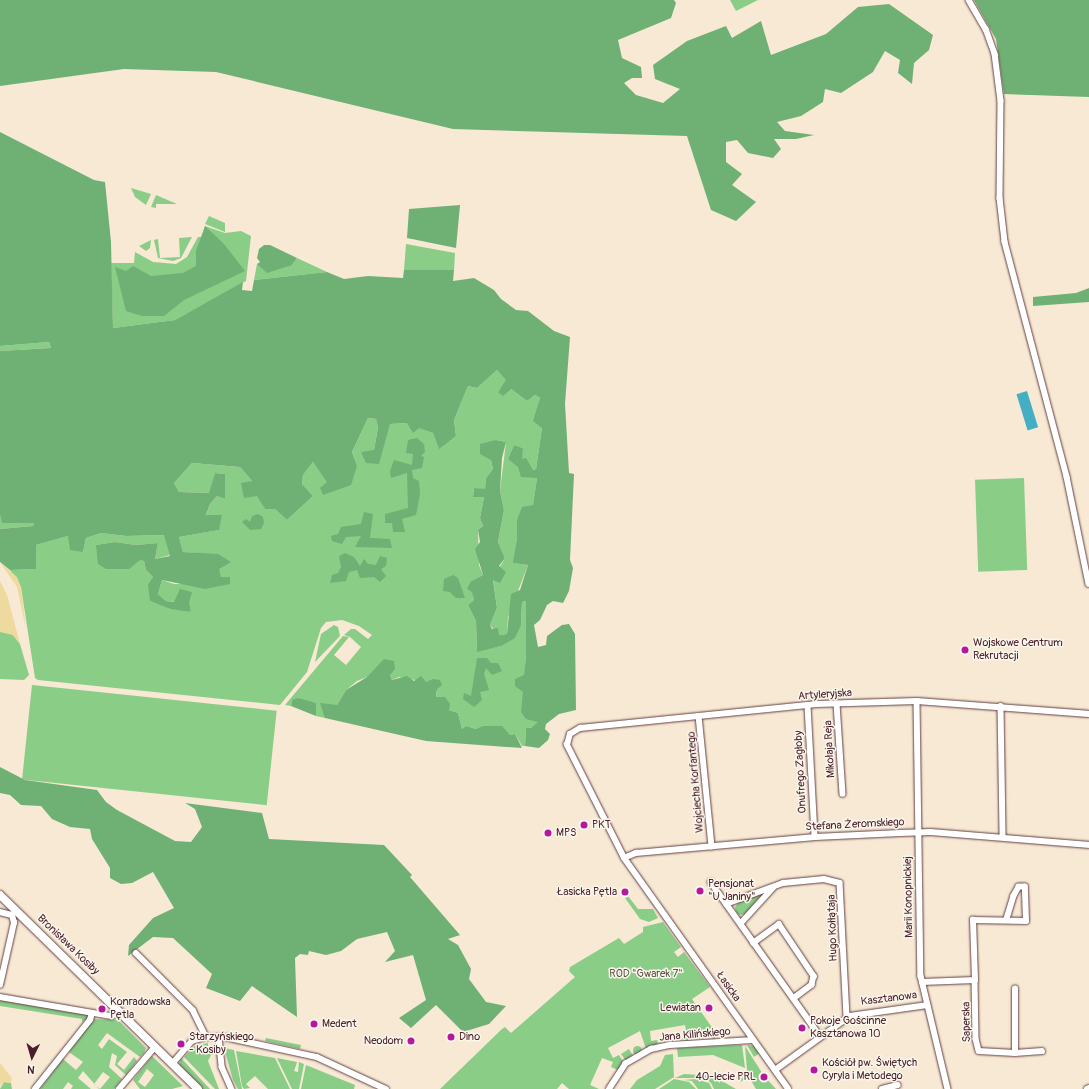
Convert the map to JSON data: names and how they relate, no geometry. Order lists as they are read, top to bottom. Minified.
{"streets":{"street":["Artyleryjska","Mikołaja Reja","Onufrego Zagłoby","Wojciecha Korfantego","Stefana Żeromskiego","Marii Konopnickiej","Hugo Kołłątaja","Bronisława Kosiby","Łasicka","Kasztanowa","Saperska","Jana Kilińskiego"]},"crossings":[["Artyleryjska","Mikołaja Reja"],["Artyleryjska","Onufrego Zagłoby"],["Artyleryjska","Wojciecha Korfantego"],["Artyleryjska","Stefana Żeromskiego"],["Artyleryjska","Marii Konopnickiej"],["Artyleryjska","Łasicka"],["Onufrego Zagłoby","Stefana Żeromskiego"],["Wojciecha Korfantego","Stefana Żeromskiego"],["Stefana Żeromskiego","Marii Konopnickiej"],["Stefana Żeromskiego","Łasicka"],["Marii Konopnickiej","Kasztanowa"],["Hugo Kołłątaja","Kasztanowa"],["Łasicka","Kasztanowa"],["Łasicka","Jana Kilińskiego"]],"parks":["ROD \"Gwarek 7\""],"places":["Wojskowe Centrum Rekrutacji","PKT","MPS","Pensjonat \"U Janiny\"","Łasicka Pętla","Lewiatan","Konradowska Pętla","Medent","Pokoje Gościnne Kasztanowa 10","Dino","Neodom","Starzyńskiego - Kosiby","Kościół pw. Świętych Cyryla i Metodego","40-lecie PRL"],"north":"bottom"}
